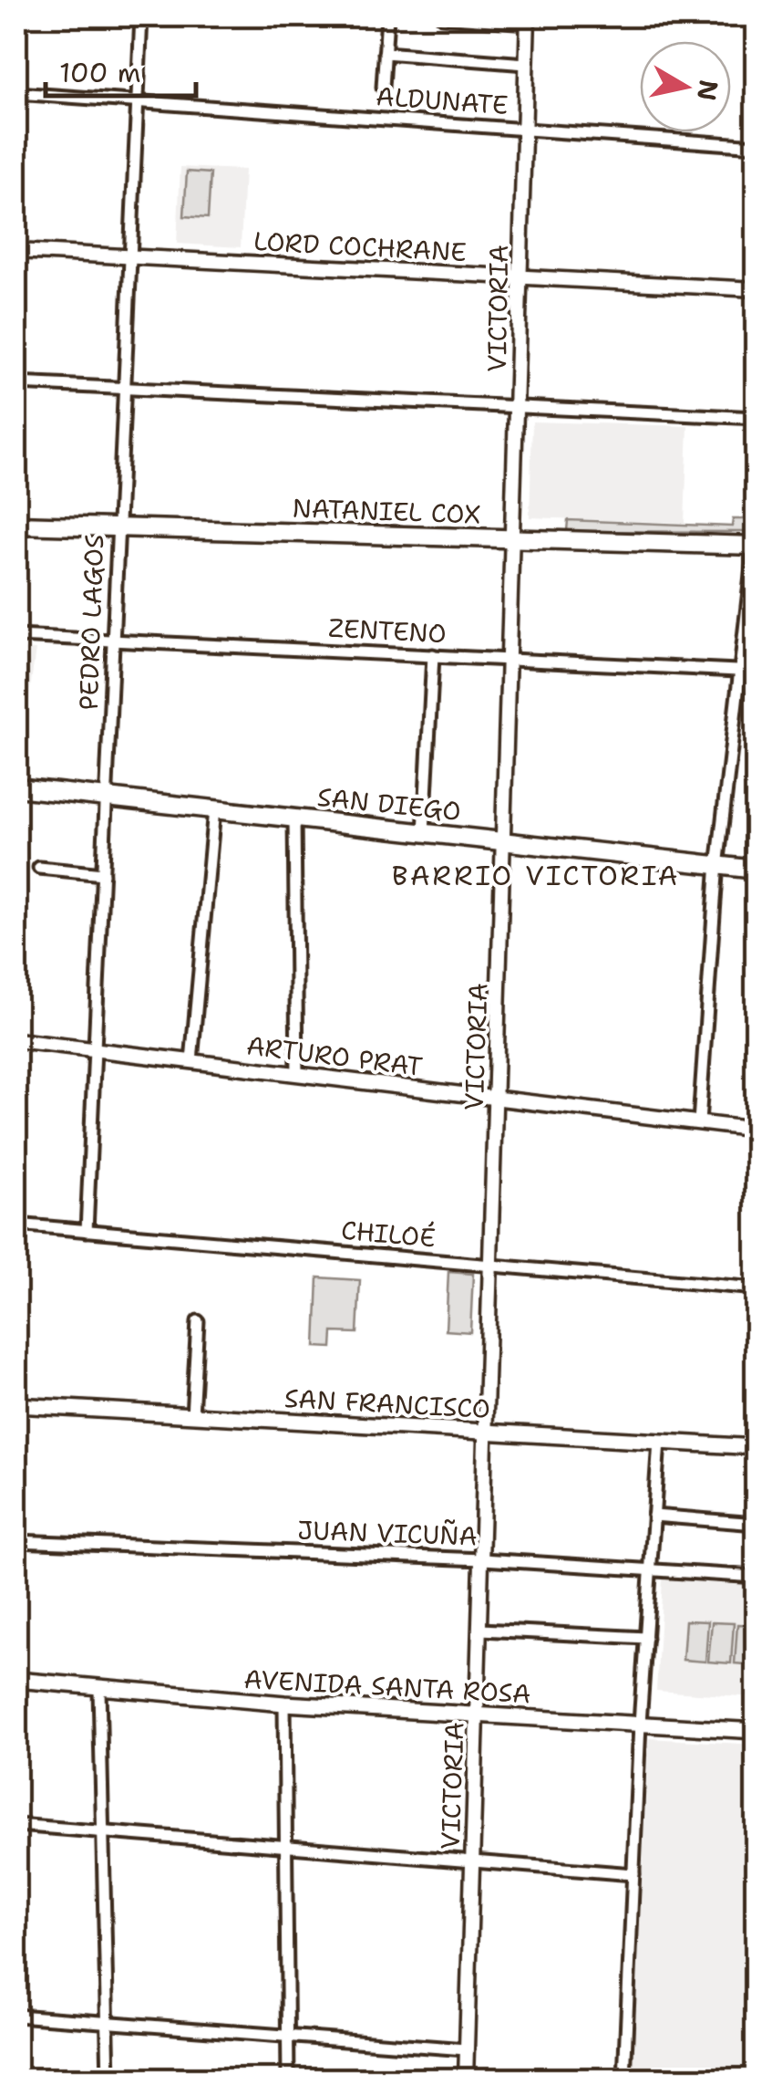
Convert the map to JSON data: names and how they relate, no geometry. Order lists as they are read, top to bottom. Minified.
{"streets":{"main road":["NATANIEL COX","SAN DIEGO","SAN FRANCISCO","AVENIDA SANTA ROSA"],"street":["ALDUNATE","LORD COCHRANE","VICTORIA","PEDRO LAGOS","ZENTENO","ARTURO PRAT","CHILOÉ","JUAN VICUÑA"]},"crossings":[["ALDUNATE","VICTORIA"],["ALDUNATE","PEDRO LAGOS"],["LORD COCHRANE","VICTORIA"],["LORD COCHRANE","PEDRO LAGOS"],["VICTORIA","NATANIEL COX"],["VICTORIA","ZENTENO"],["VICTORIA","SAN DIEGO"],["VICTORIA","ARTURO PRAT"],["VICTORIA","CHILOÉ"],["VICTORIA","SAN FRANCISCO"],["VICTORIA","JUAN VICUÑA"],["VICTORIA","AVENIDA SANTA ROSA"],["NATANIEL COX","PEDRO LAGOS"],["PEDRO LAGOS","ZENTENO"],["PEDRO LAGOS","SAN DIEGO"],["PEDRO LAGOS","ARTURO PRAT"],["PEDRO LAGOS","CHILOÉ"]],"districts":["BARRIO VICTORIA"],"scale_bar":"100 m","north":"right"}
